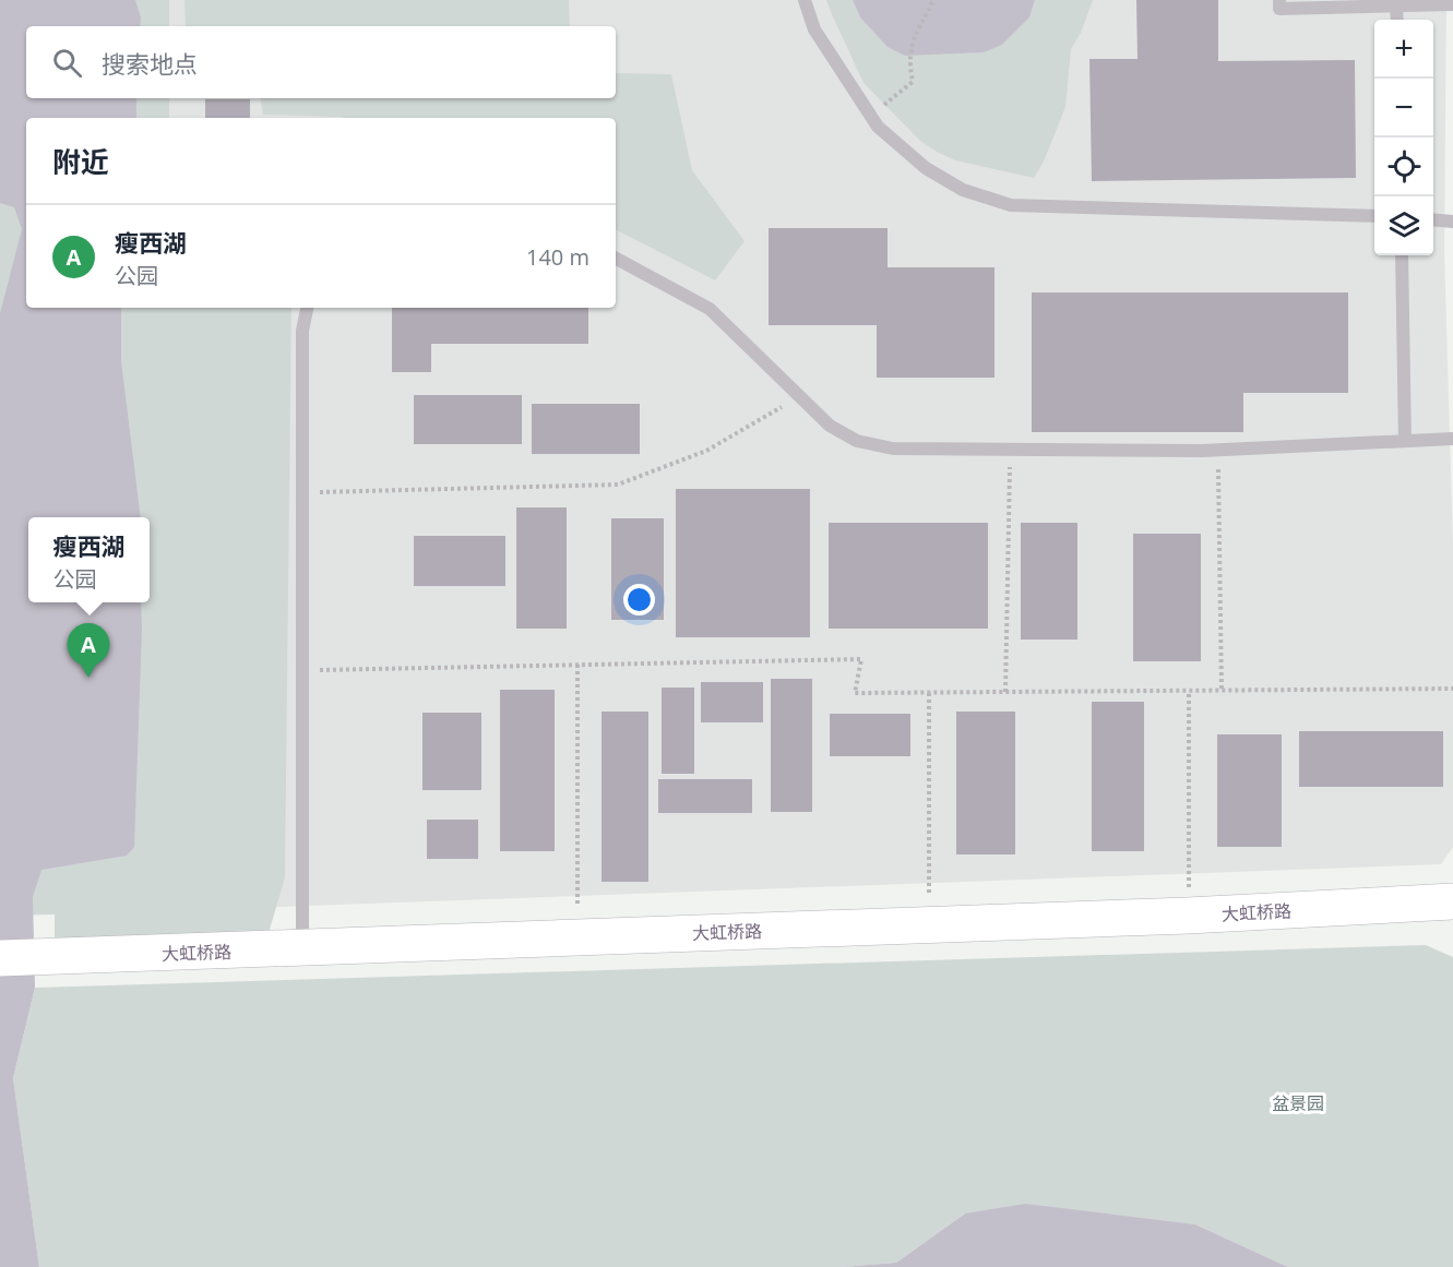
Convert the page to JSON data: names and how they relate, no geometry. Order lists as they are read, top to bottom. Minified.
{"streets":{"street":["大虹桥路"]},"parks":["盆景园"],"page":{"map_buttons":["+","−"],"search":"搜索地点","heading":"附近","list":[{"mark":"A","name":"瘦西湖","note":"公园","value":"140 m"}],"popup":["瘦西湖","公园"],"pins":"A"}}
